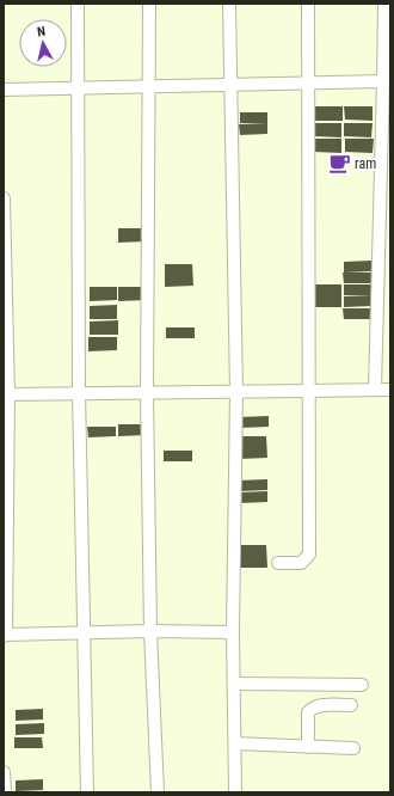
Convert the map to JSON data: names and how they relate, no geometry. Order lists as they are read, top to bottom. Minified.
{"places":{"cafe":["ram"]},"north":"top"}
